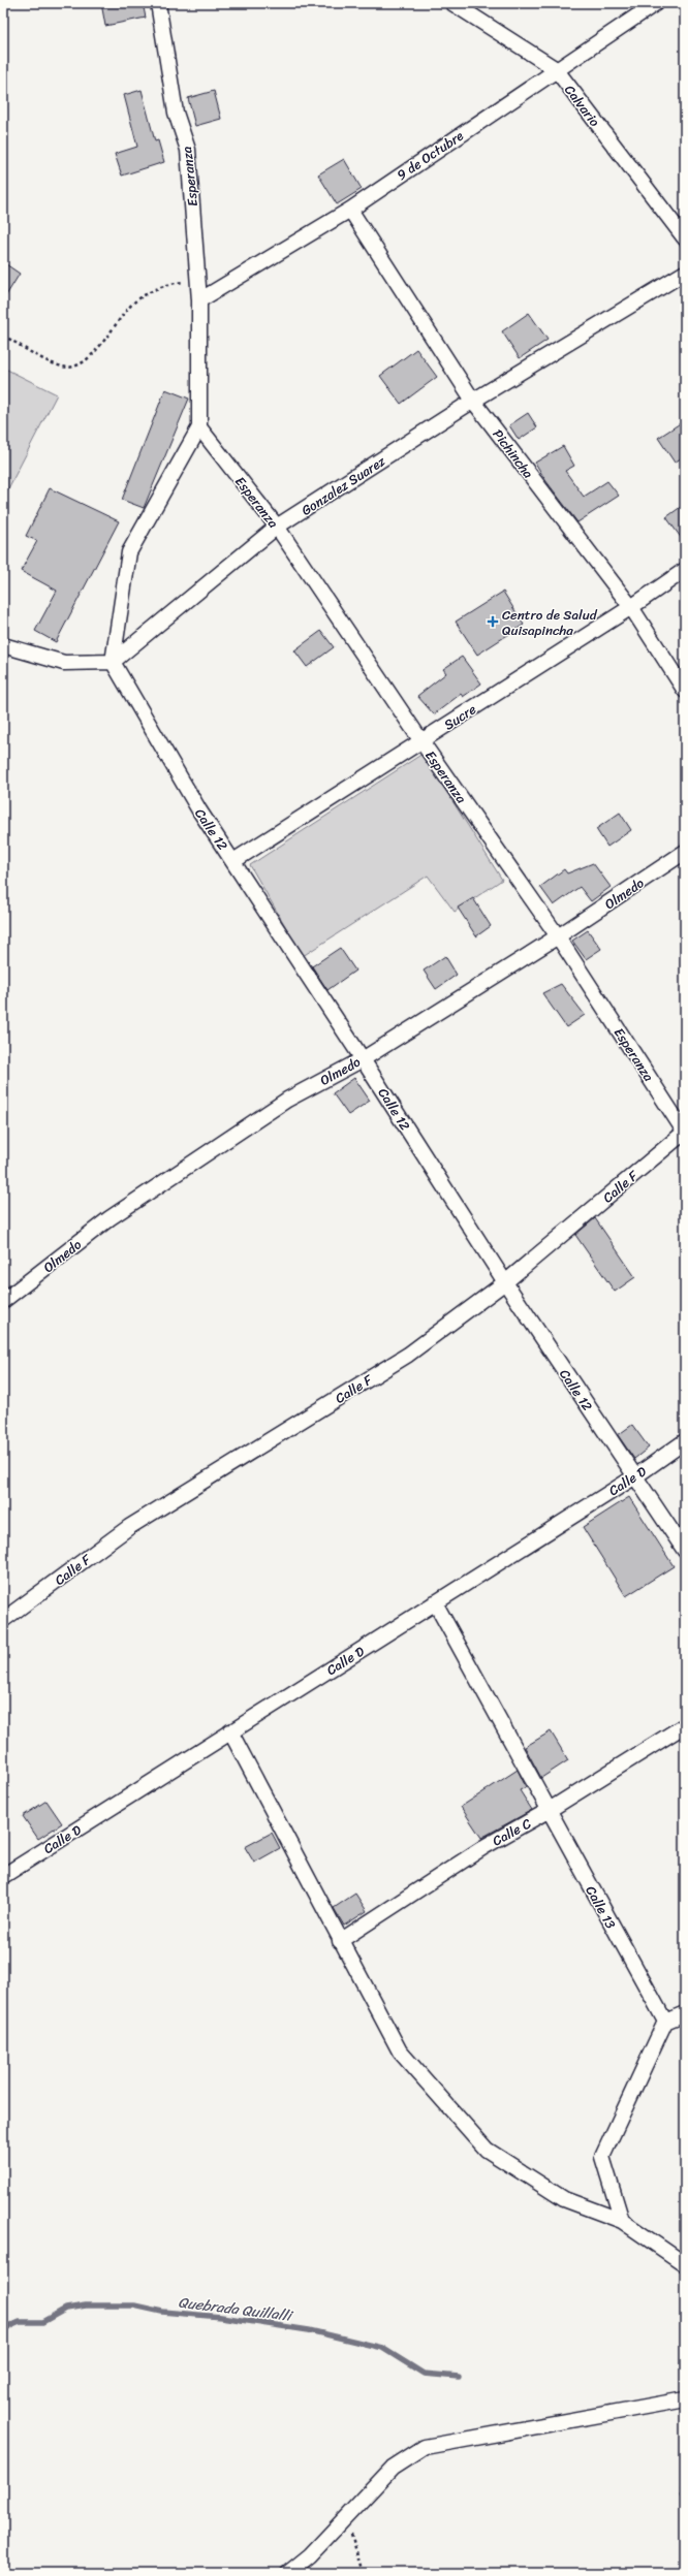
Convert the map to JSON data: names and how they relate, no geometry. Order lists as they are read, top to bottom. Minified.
{"streets":{"street":["Calvario","9 de Octubre","Esperanza","Pichincha","Gonzalez Suarez","Sucre","Calle 12","Olmedo","Calle F","Calle D","Calle C","Calle 13"]},"crossings":[["Calvario","9 de Octubre"],["9 de Octubre","Esperanza"],["9 de Octubre","Pichincha"],["Esperanza","Gonzalez Suarez"],["Esperanza","Sucre"],["Esperanza","Calle 12"],["Esperanza","Olmedo"],["Esperanza","Calle F"],["Pichincha","Gonzalez Suarez"],["Pichincha","Sucre"],["Gonzalez Suarez","Calle 12"],["Sucre","Calle 12"],["Calle 12","Olmedo"],["Calle 12","Calle F"],["Calle 12","Calle D"],["Calle D","Calle 13"],["Calle C","Calle 13"]],"water":["Quebrada Quillalli"],"places":{"health":["Centro de Salud Quisapincha"]}}
